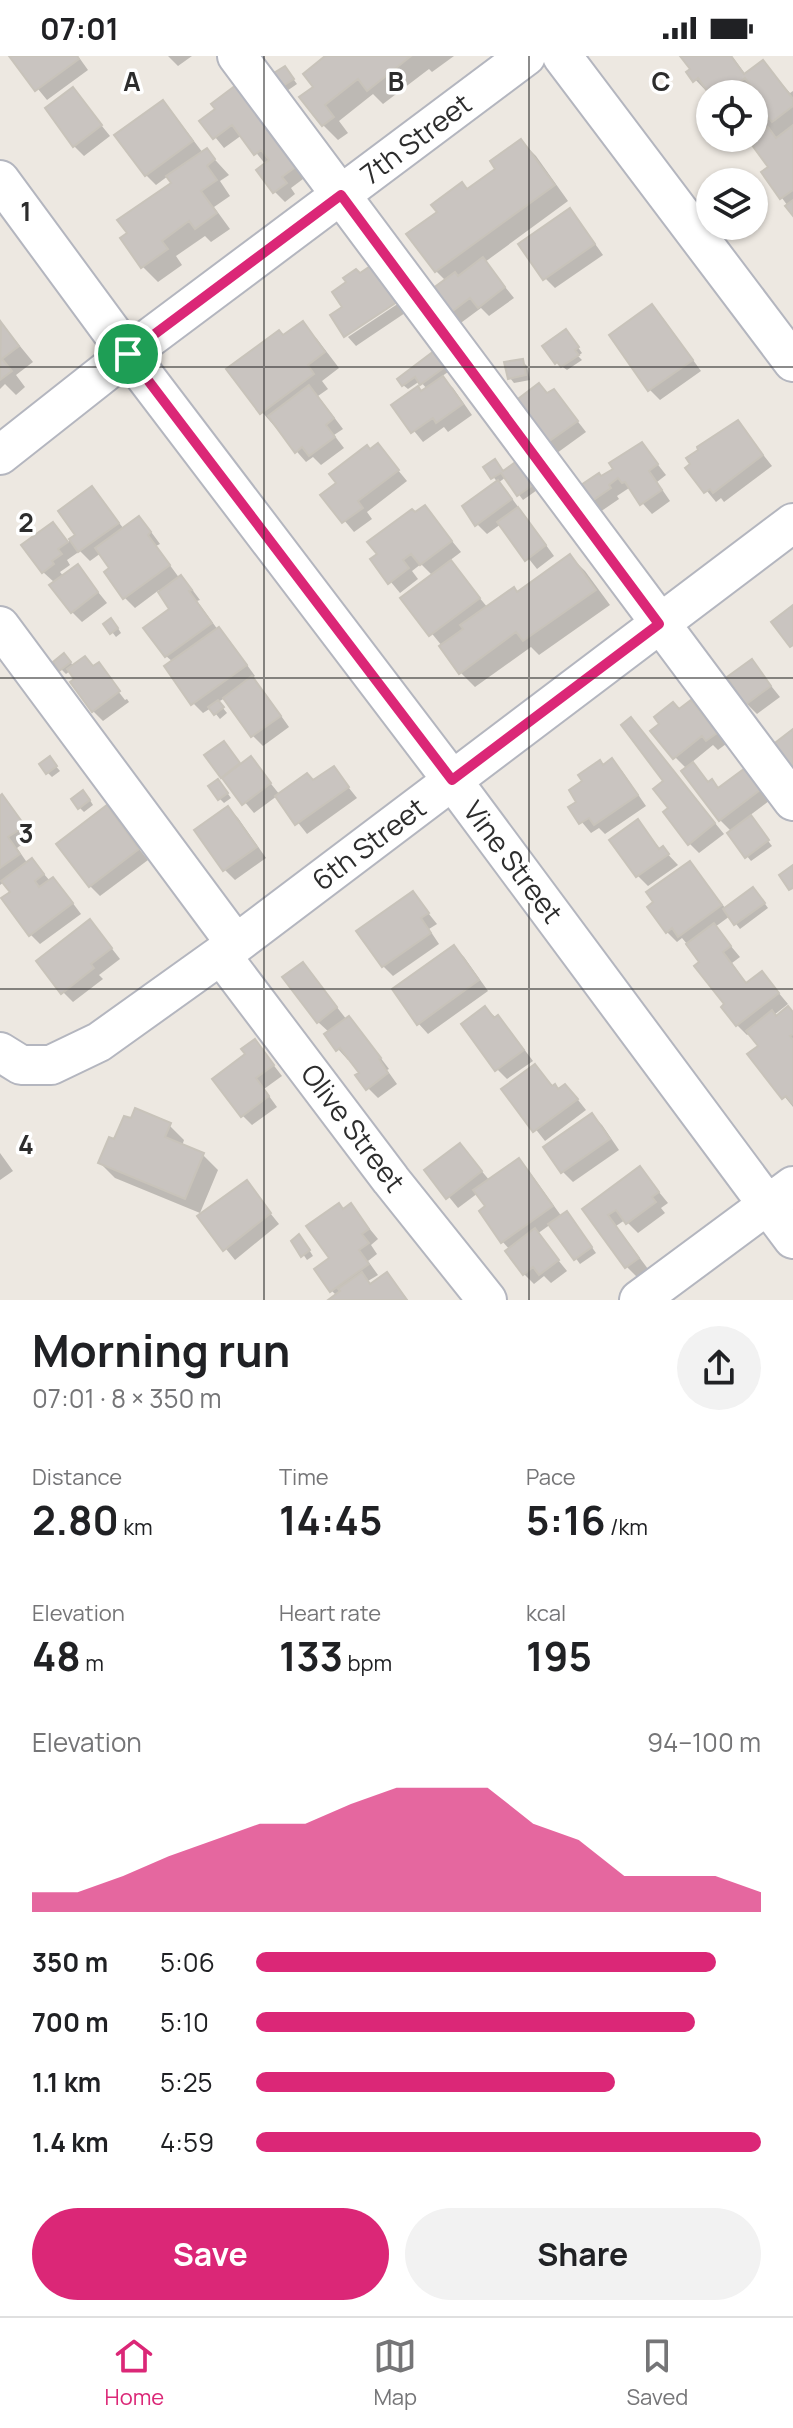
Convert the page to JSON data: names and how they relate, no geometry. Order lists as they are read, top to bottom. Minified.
{"streets":{"street":["7th Street","6th Street","Vine Street","Olive Street"]},"crossings":[["7th Street","Vine Street"],["6th Street","Vine Street"],["6th Street","Olive Street"]],"page":{"status":"07:01","heading":["Morning run","07:01 · 8 × 350 m"],"stats":[["Distance","2.80 km"],["Time","14:45"],["Pace","5:16 /km"],["Elevation","48 m"],["Heart rate","133 bpm"],["kcal","195"]],"chart":["Elevation","94–100 m"],"list":[{"name":"350 m","note":"5:06"},{"name":"700 m","note":"5:10"},{"name":"1.1 km","note":"5:25"},{"name":"1.4 km","note":"4:59"}],"buttons":["Save","Share"],"tabs":["Home","Map","Saved"]},"grid":{"columns":["A","B","C"],"rows":["1","2","3","4"]}}
